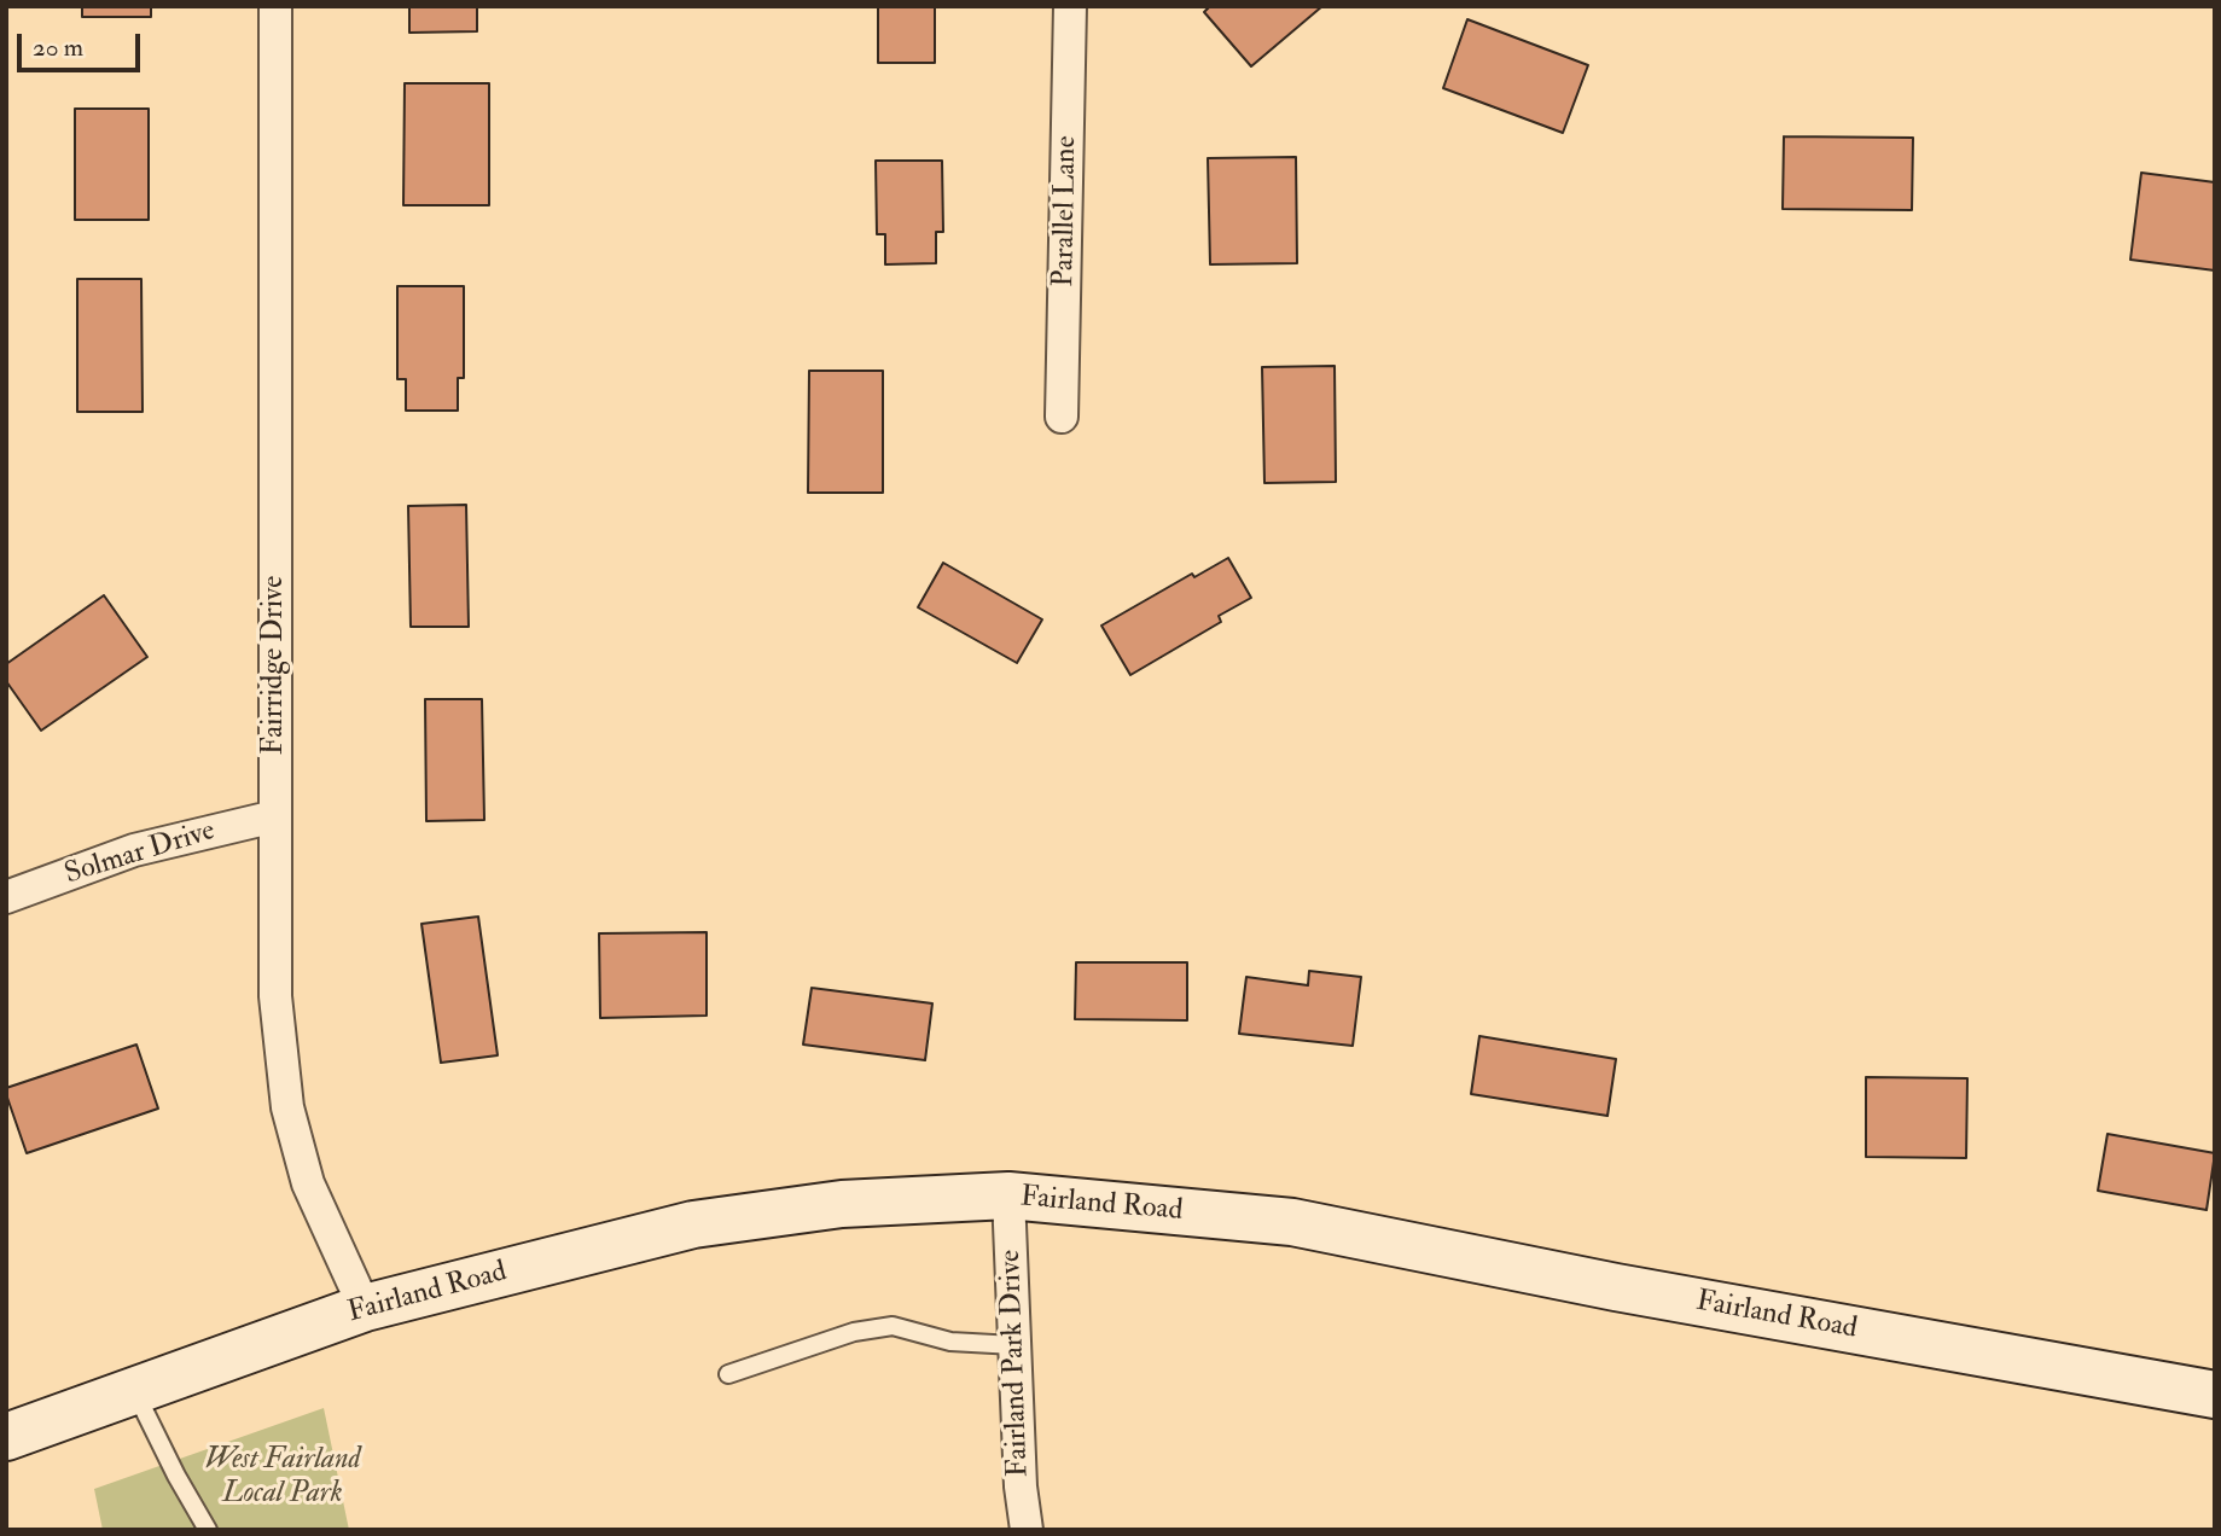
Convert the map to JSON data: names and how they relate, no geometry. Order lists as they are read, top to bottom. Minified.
{"streets":{"main road":["Fairland Road"],"street":["Parallel Lane","Fairridge Drive","Solmar Drive","Fairland Park Drive"]},"crossings":[["Fairridge Drive","Solmar Drive"],["Fairridge Drive","Fairland Road"],["Fairland Road","Fairland Park Drive"]],"parks":["West Fairland Local Park"],"scale_bar":"20 m"}
